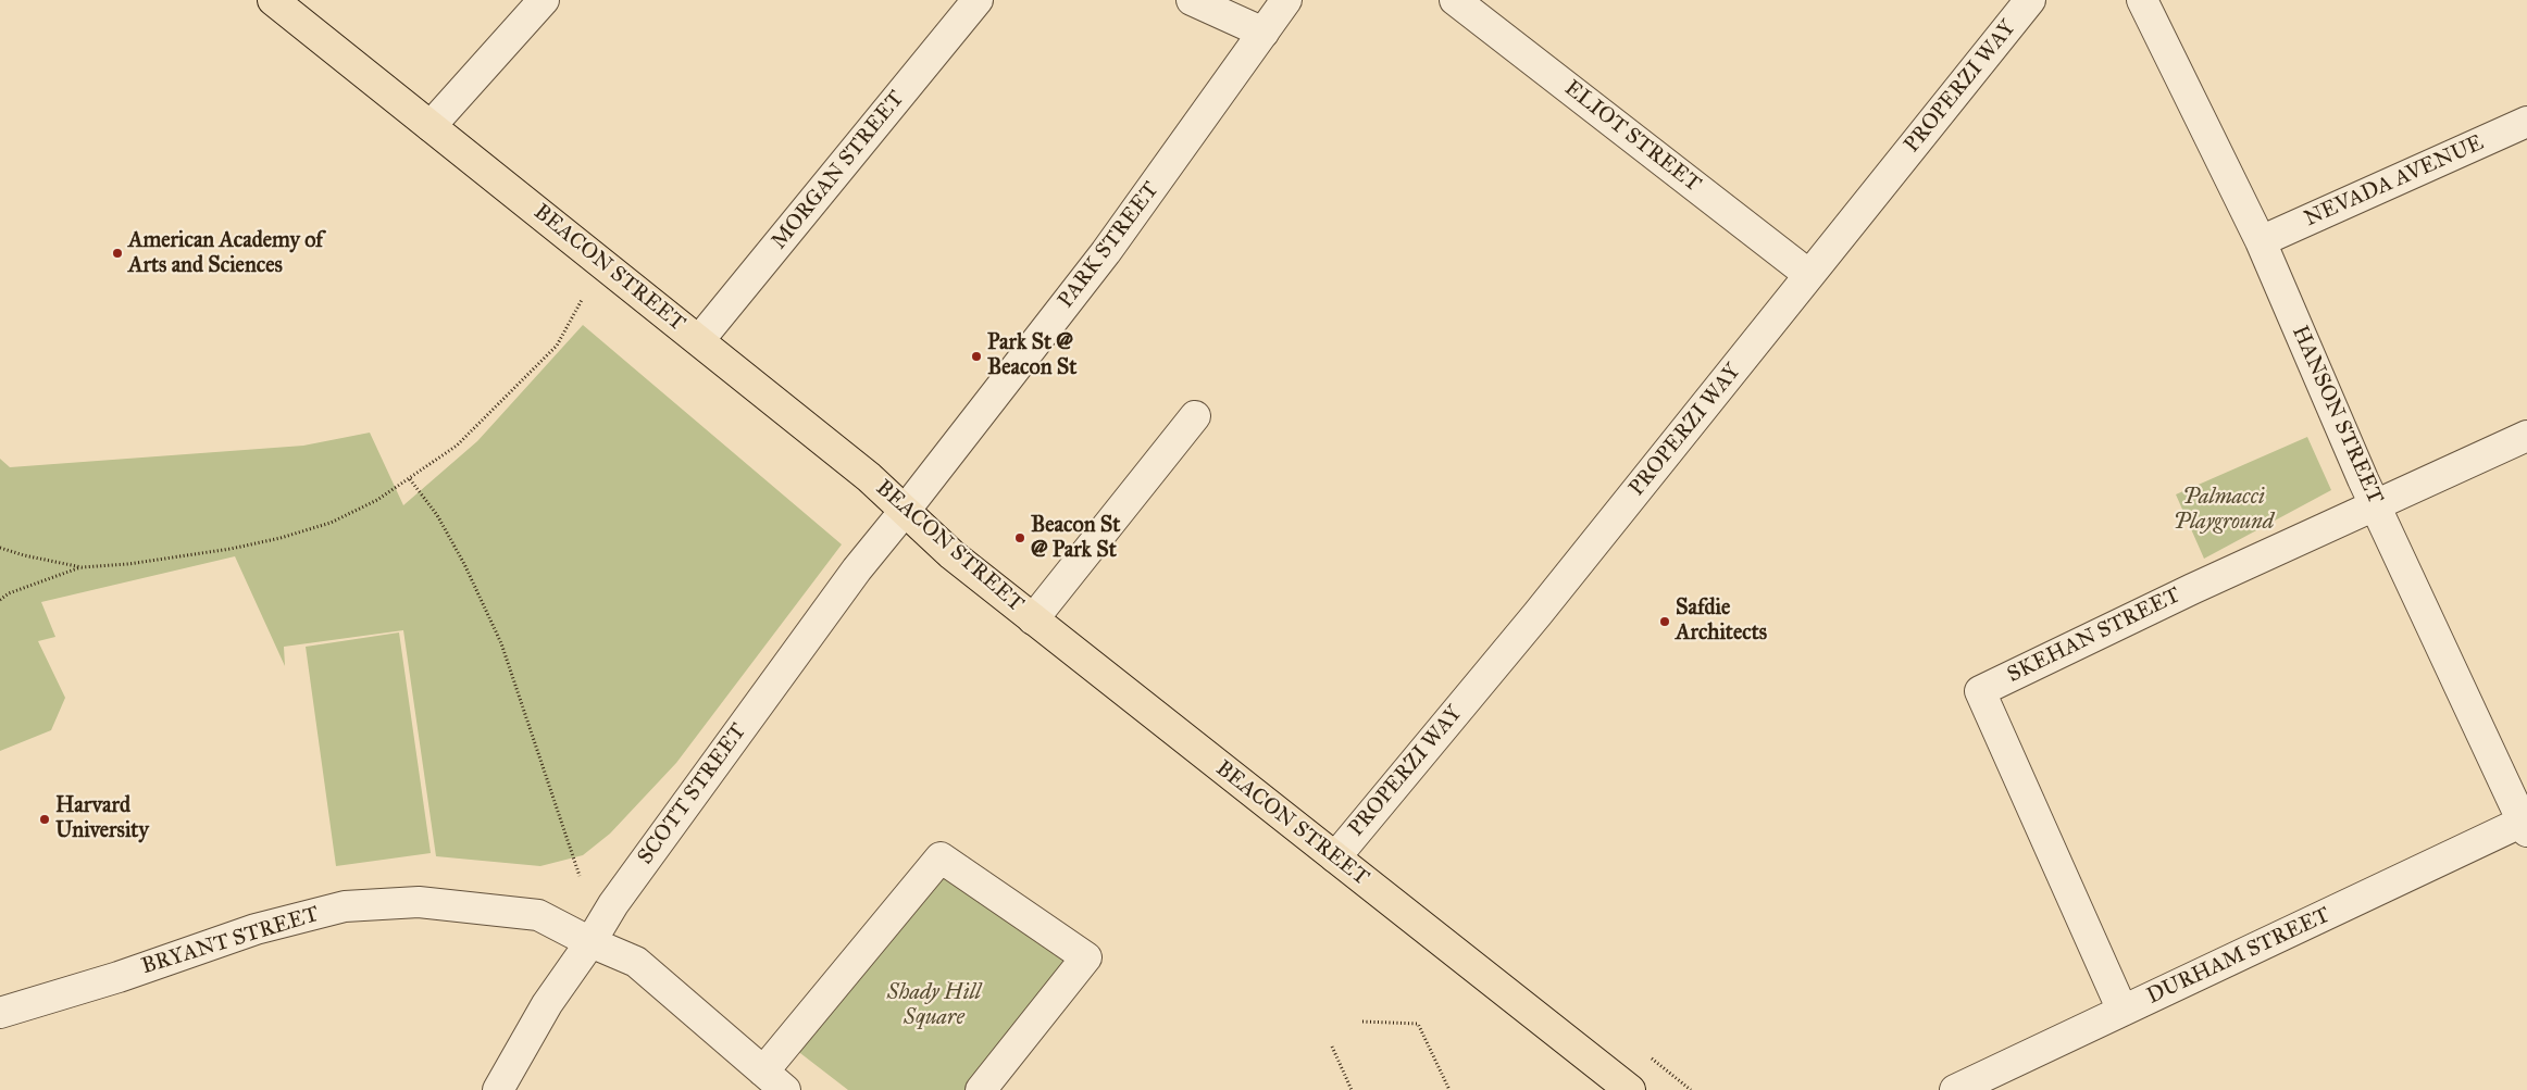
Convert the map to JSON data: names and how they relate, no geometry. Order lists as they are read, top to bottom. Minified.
{"streets":{"main road":["BEACON STREET"],"street":["PROPERZI WAY","ELIOT STREET","MORGAN STREET","NEVADA AVENUE","PARK STREET","HANSON STREET","SKEHAN STREET","SCOTT STREET","BRYANT STREET","DURHAM STREET"]},"crossings":[["PROPERZI WAY","ELIOT STREET"],["PROPERZI WAY","BEACON STREET"],["MORGAN STREET","BEACON STREET"],["NEVADA AVENUE","HANSON STREET"],["PARK STREET","BEACON STREET"],["PARK STREET","SCOTT STREET"],["BEACON STREET","SCOTT STREET"],["HANSON STREET","SKEHAN STREET"],["HANSON STREET","DURHAM STREET"],["SKEHAN STREET","DURHAM STREET"],["SCOTT STREET","BRYANT STREET"]],"parks":["Palmacci Playground","Shady Hill Square"],"places":["American Academy of Arts and Sciences","Park St @ Beacon St","Beacon St @ Park St","Safdie Architects","Harvard University"]}
